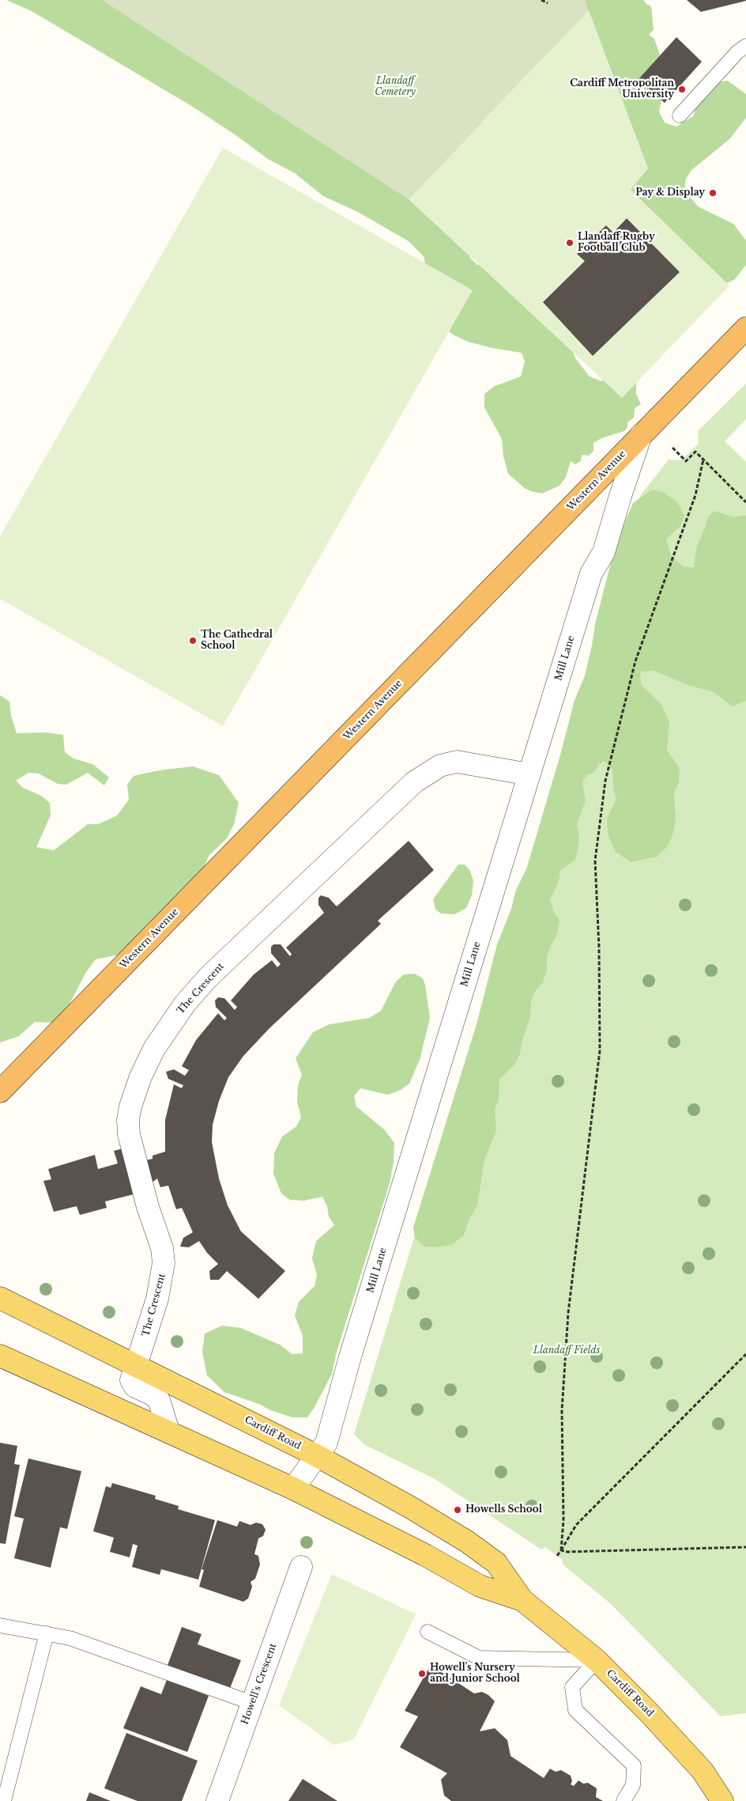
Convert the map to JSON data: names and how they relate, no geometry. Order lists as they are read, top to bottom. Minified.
{"streets":{"highway":["Western Avenue"],"main road":["Cardiff Road"],"street":["Mill Lane","The Crescent","Howell's Crescent"]},"crossings":[["Western Avenue","Mill Lane"],["Mill Lane","The Crescent"],["Mill Lane","Cardiff Road"],["The Crescent","Cardiff Road"]],"parks":["Llandaff Cemetery","Llandaff Fields"],"places":["Cardiff Metropolitan University","Pay & Display","Llandaff Rugby Football Club","The Cathedral School","Howells School","Howell's Nursery and Junior School"]}
